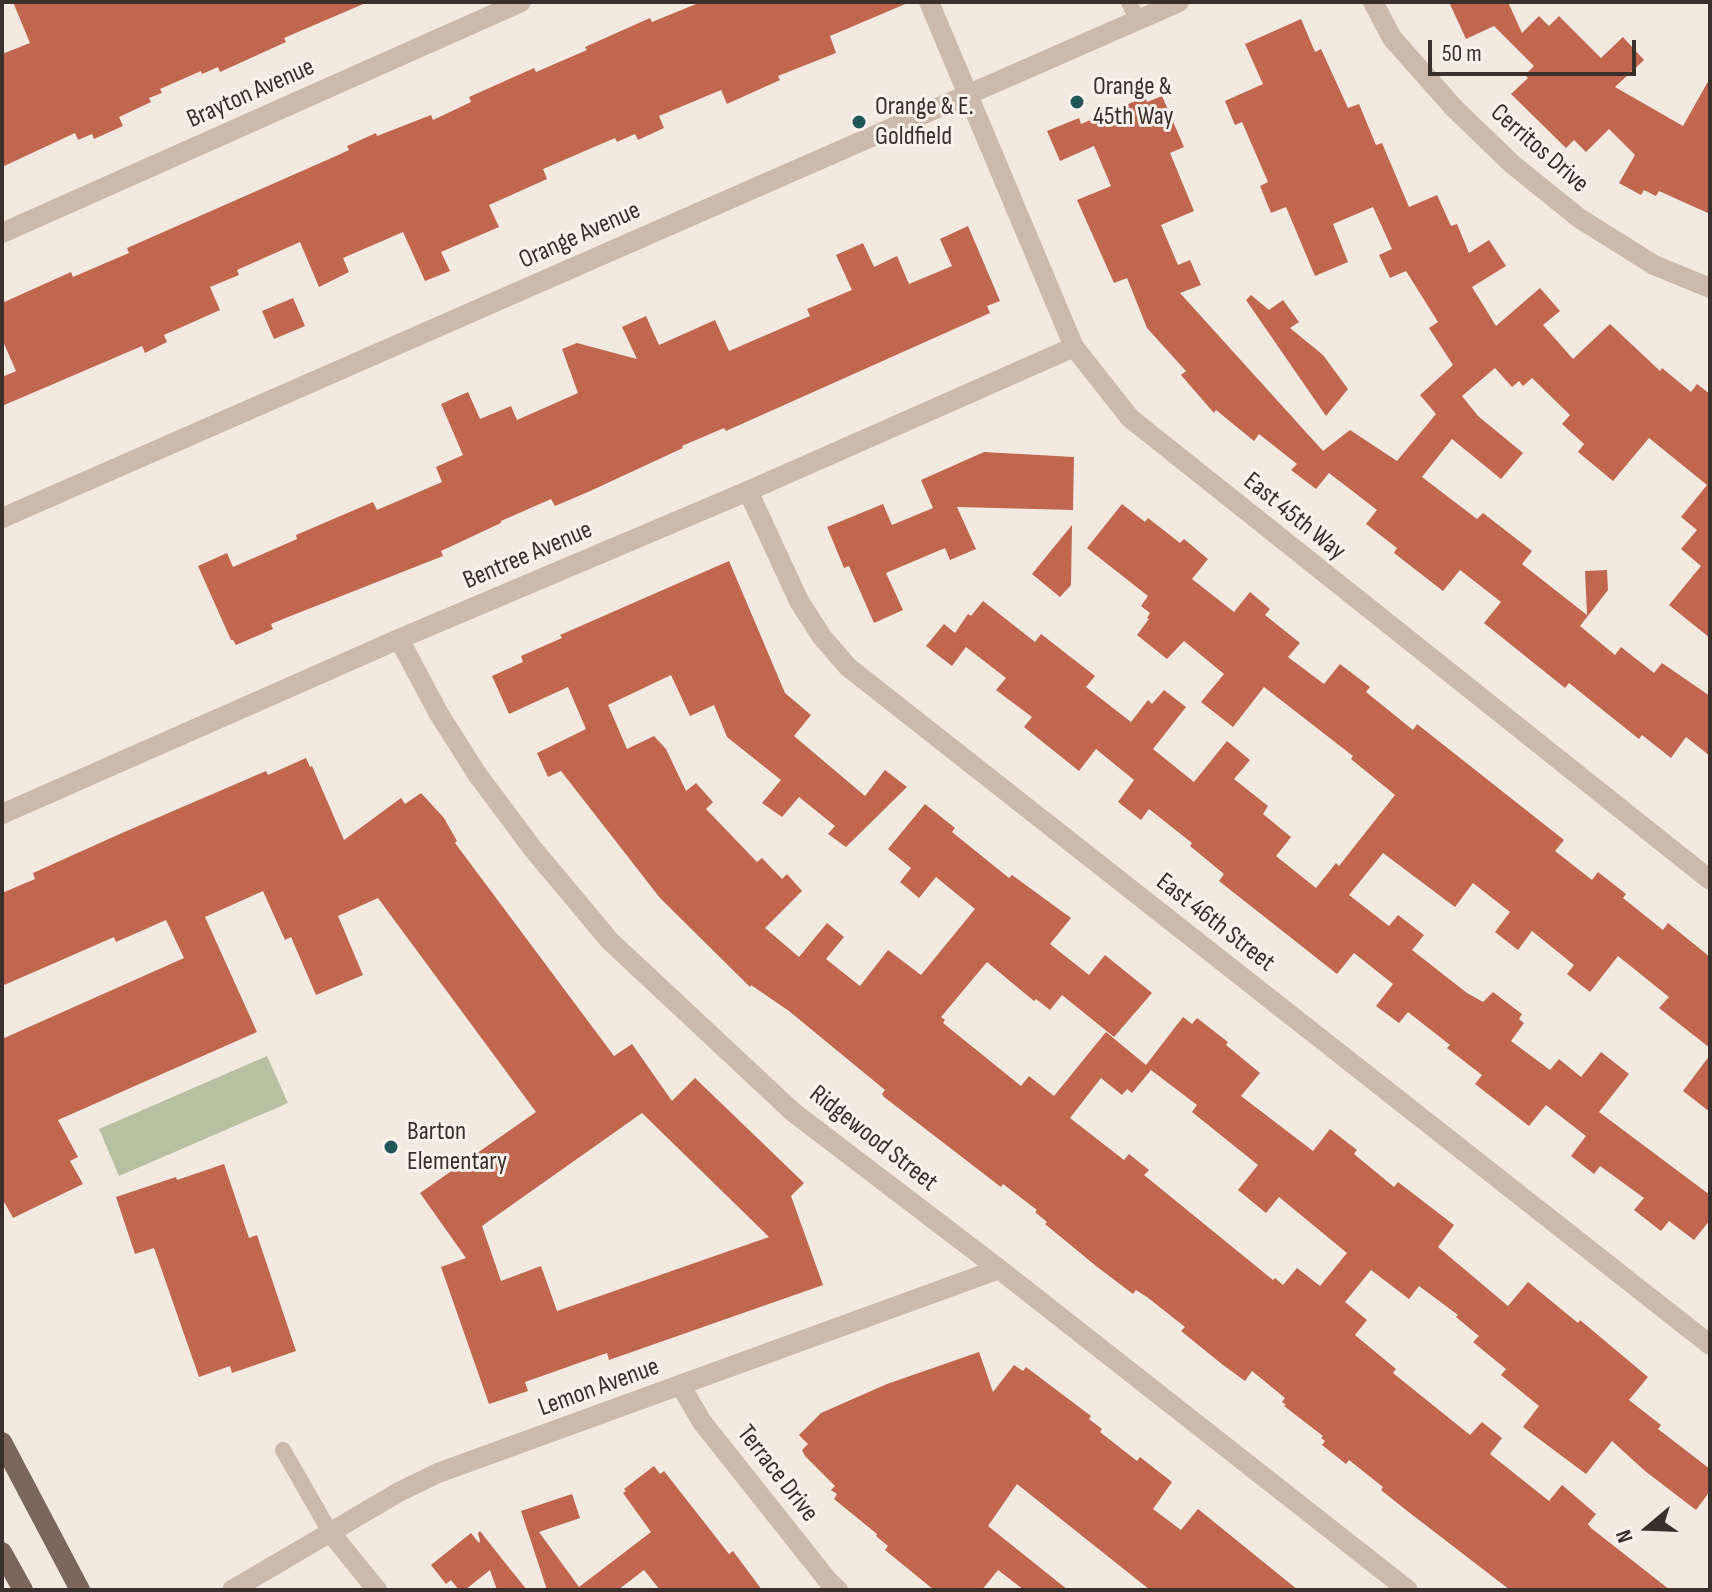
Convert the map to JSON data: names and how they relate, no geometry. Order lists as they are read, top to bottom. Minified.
{"streets":{"street":["Brayton Avenue","Cerritos Drive","Orange Avenue","East 45th Way","Bentree Avenue","East 46th Street","Ridgewood Street","Lemon Avenue","Terrace Drive"]},"crossings":[["Orange Avenue","East 45th Way"],["East 45th Way","Bentree Avenue"],["Bentree Avenue","East 46th Street"],["Bentree Avenue","Ridgewood Street"],["Ridgewood Street","Lemon Avenue"],["Lemon Avenue","Terrace Drive"]],"places":["Orange & 45th Way","Orange & E. Goldfield","Barton Elementary"],"scale_bar":"50 m","north":"left"}
